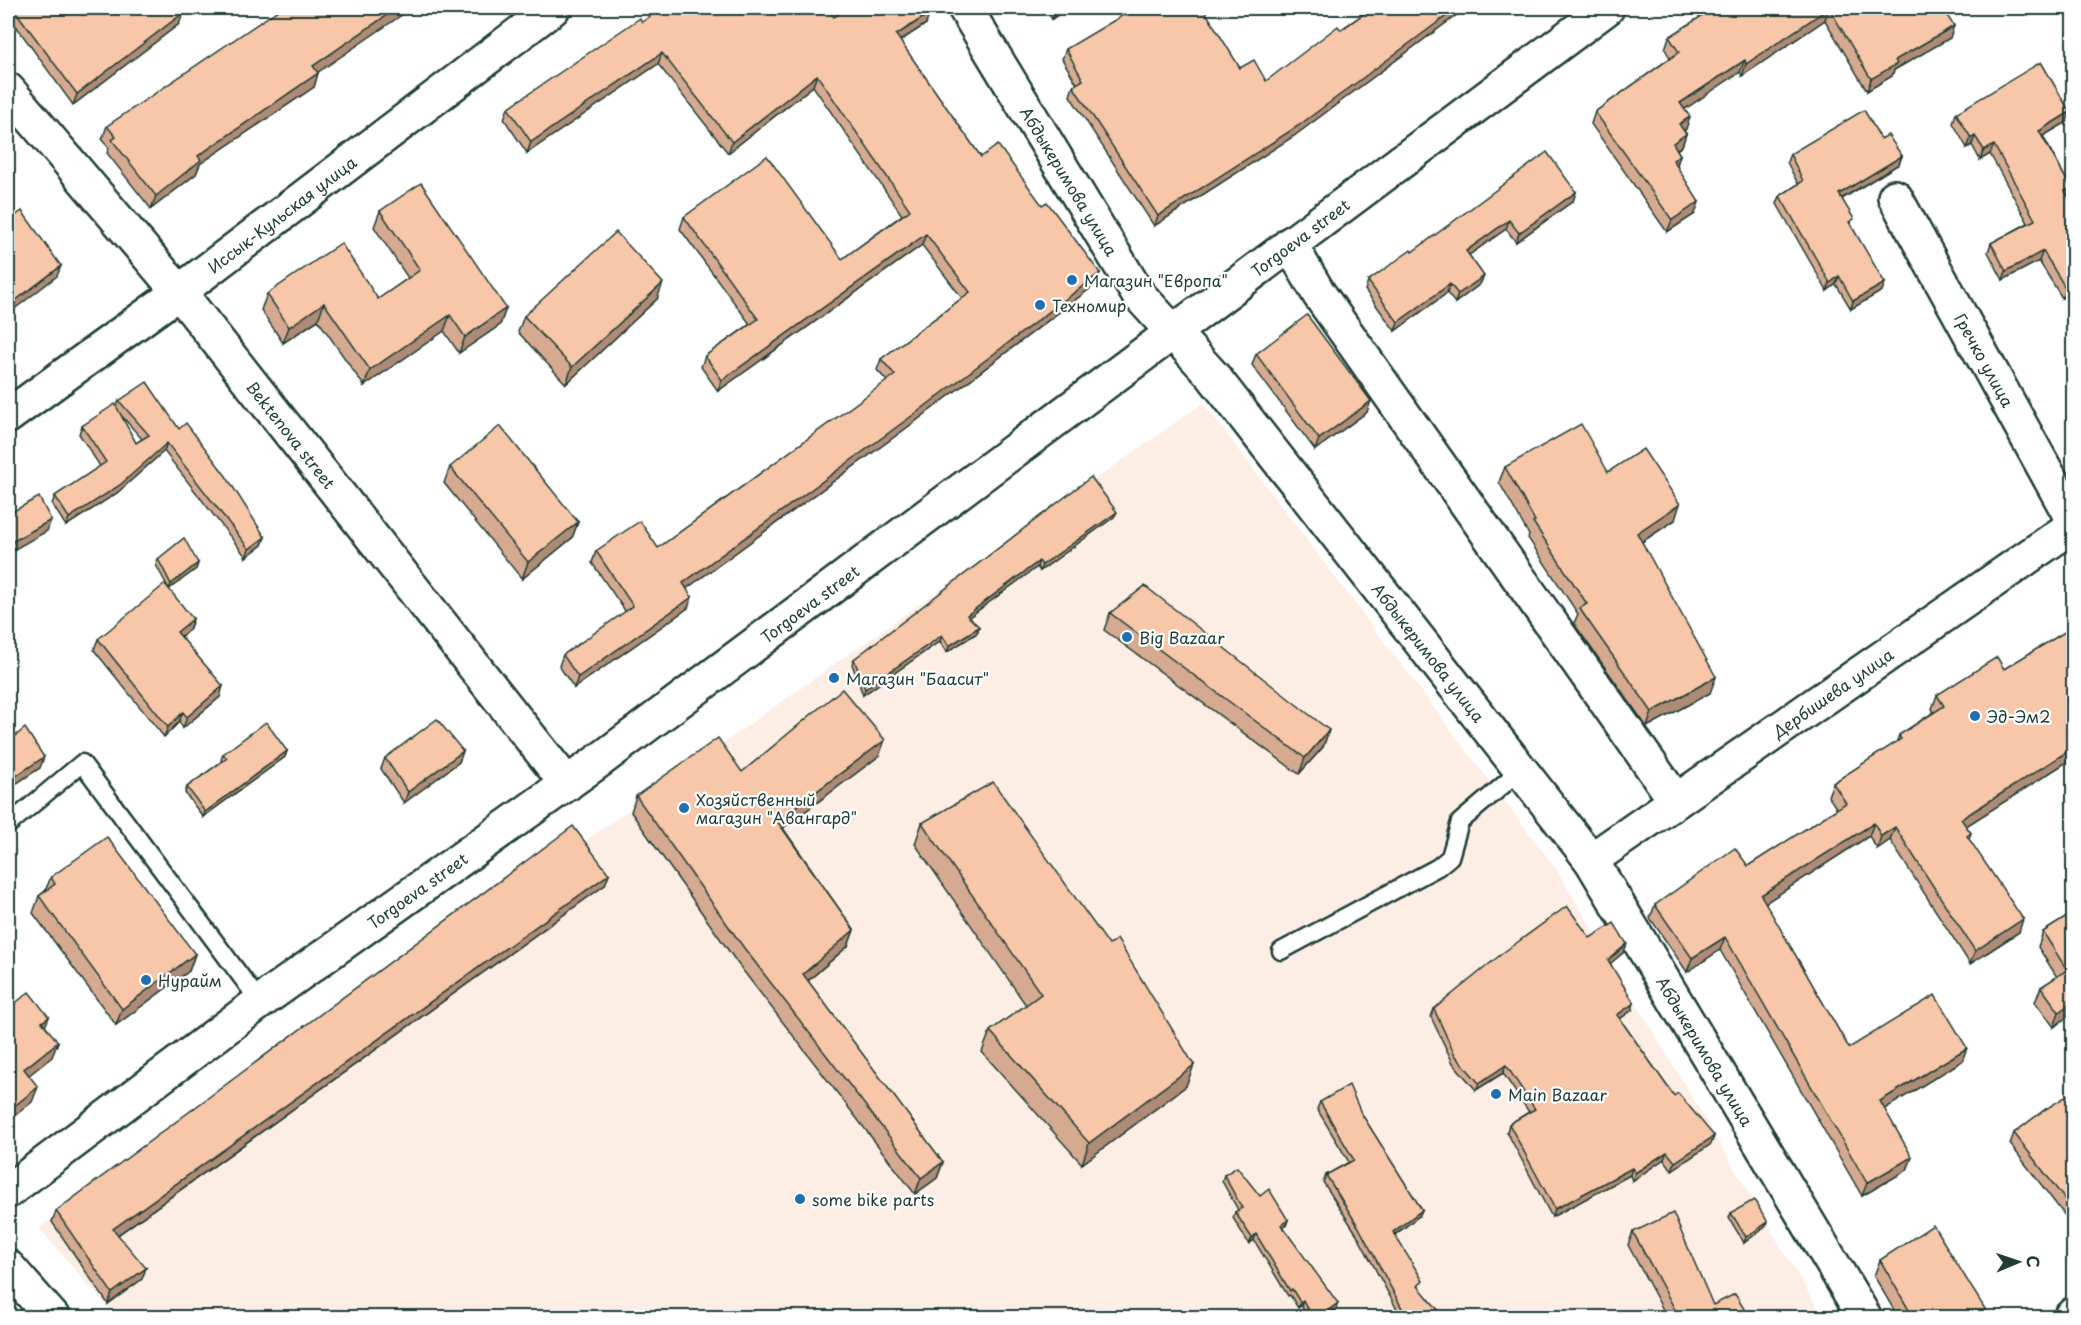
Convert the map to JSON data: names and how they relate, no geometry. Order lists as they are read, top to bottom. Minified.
{"streets":{"street":["Абдыкеримова улица","Иссык-Кульская улица","Torgoeva street","Гречко улица","Bektenova street","Дербишева улица"]},"crossings":[["Абдыкеримова улица","Torgoeva street"],["Абдыкеримова улица","Дербишева улица"],["Иссык-Кульская улица","Bektenova street"],["Torgoeva street","Bektenova street"],["Гречко улица","Дербишева улица"]],"places":["Магазин \"Европа\"","Техномир","Big Bazaar","Магазин \"Баасит\"","Эд-Эм2","Хозяйственный магазин \"Авангард\"","Нурайм","Main Bazaar","some bike parts"],"north":"right"}
